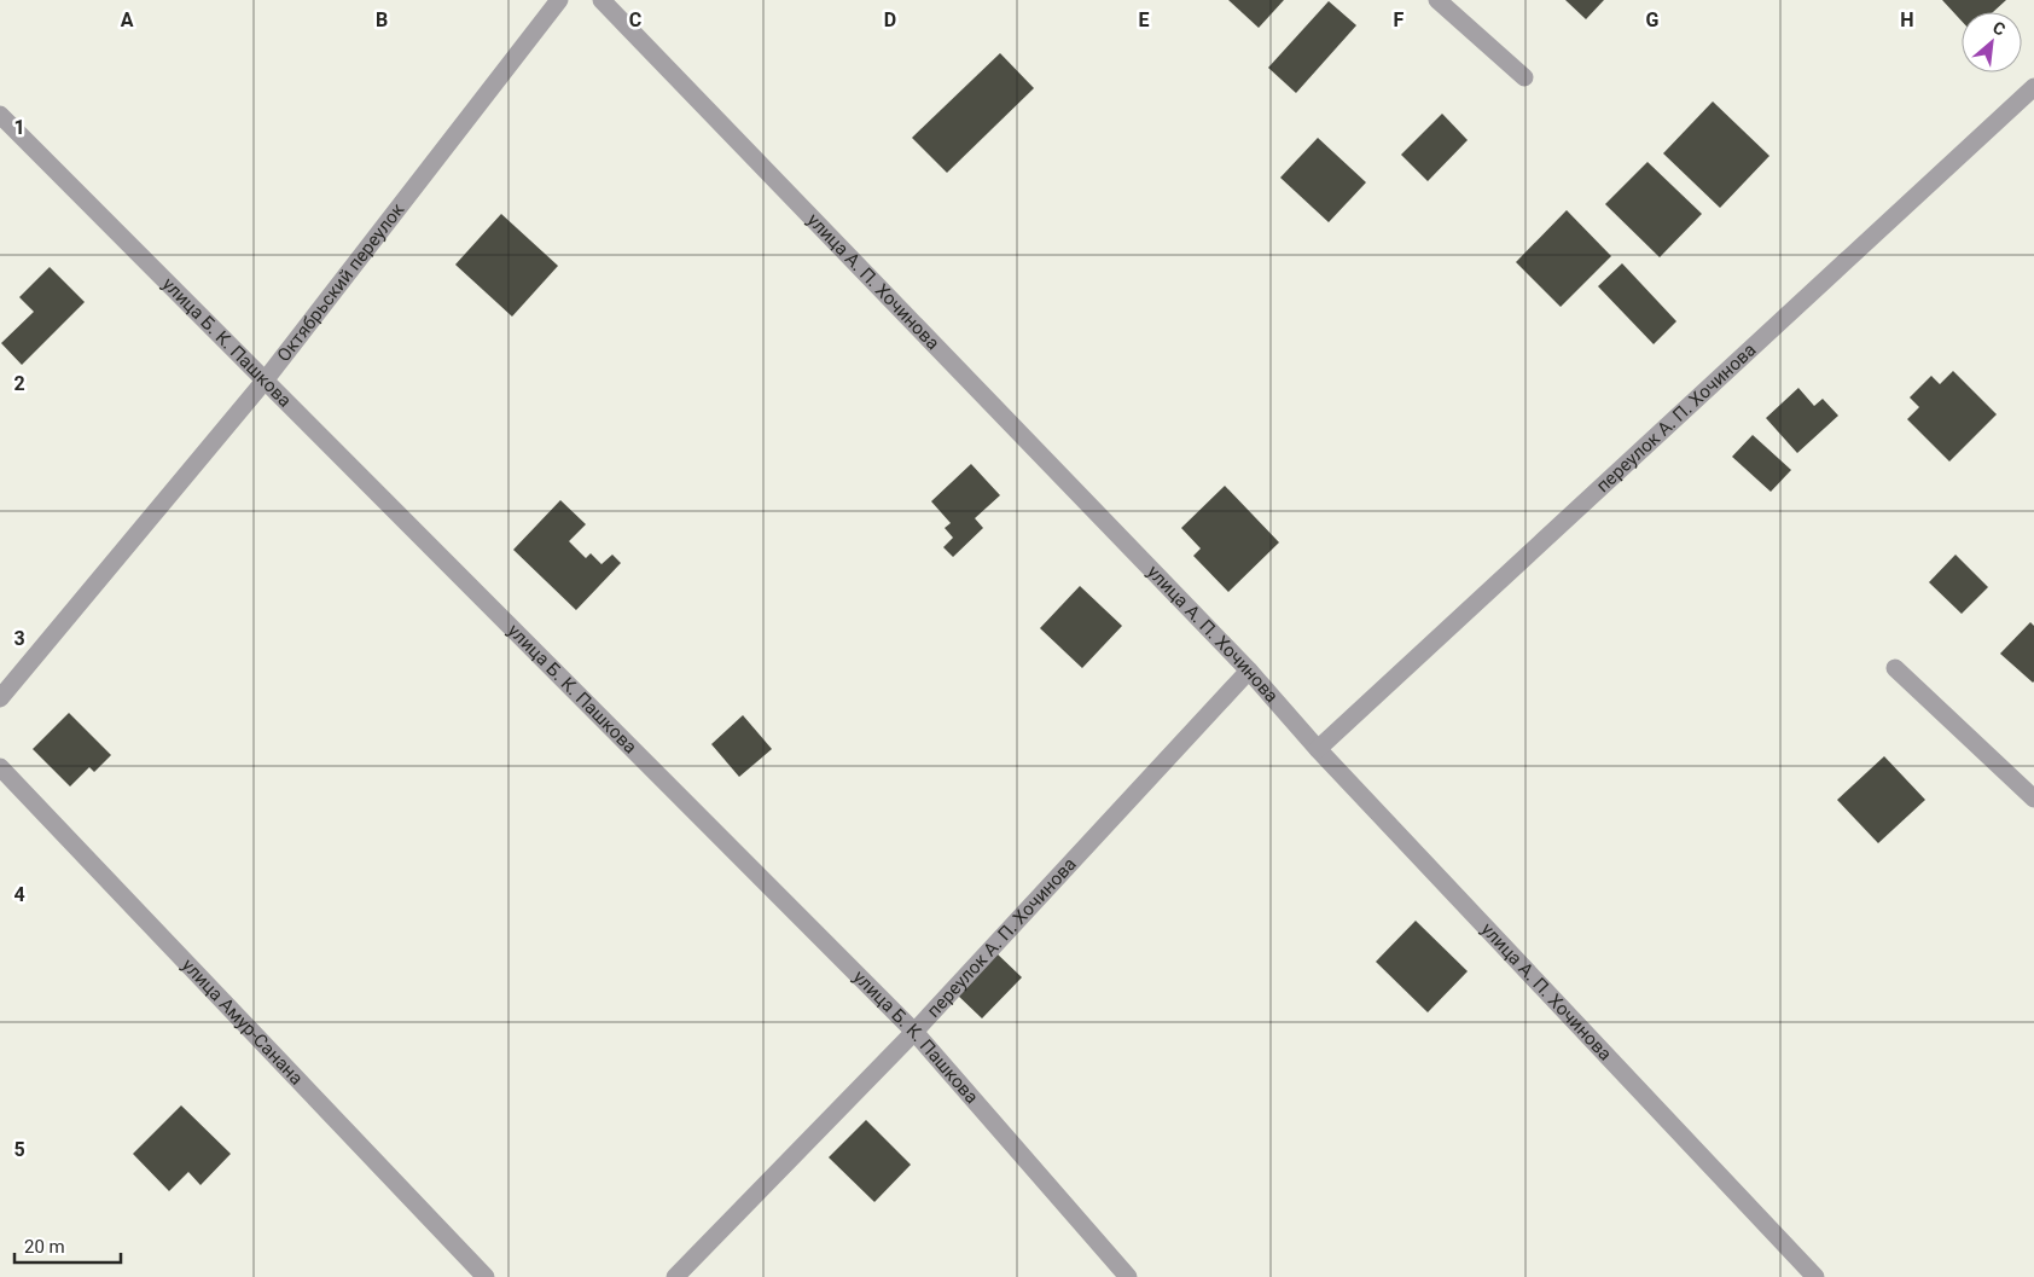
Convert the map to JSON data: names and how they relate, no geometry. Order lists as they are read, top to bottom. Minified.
{"streets":{"street":["улица А. П. Хочинова","Октябрьский переулок","улица Б. К. Пашкова","переулок А. П. Хочинова","улица Амур-Санана"]},"crossings":[["улица А. П. Хочинова","переулок А. П. Хочинова"],["Октябрьский переулок","улица Б. К. Пашкова"],["улица Б. К. Пашкова","переулок А. П. Хочинова"]],"scale_bar":"20 m","north":"top right","grid":{"columns":["A","B","C","D","E","F","G","H"],"rows":["1","2","3","4","5"]}}
